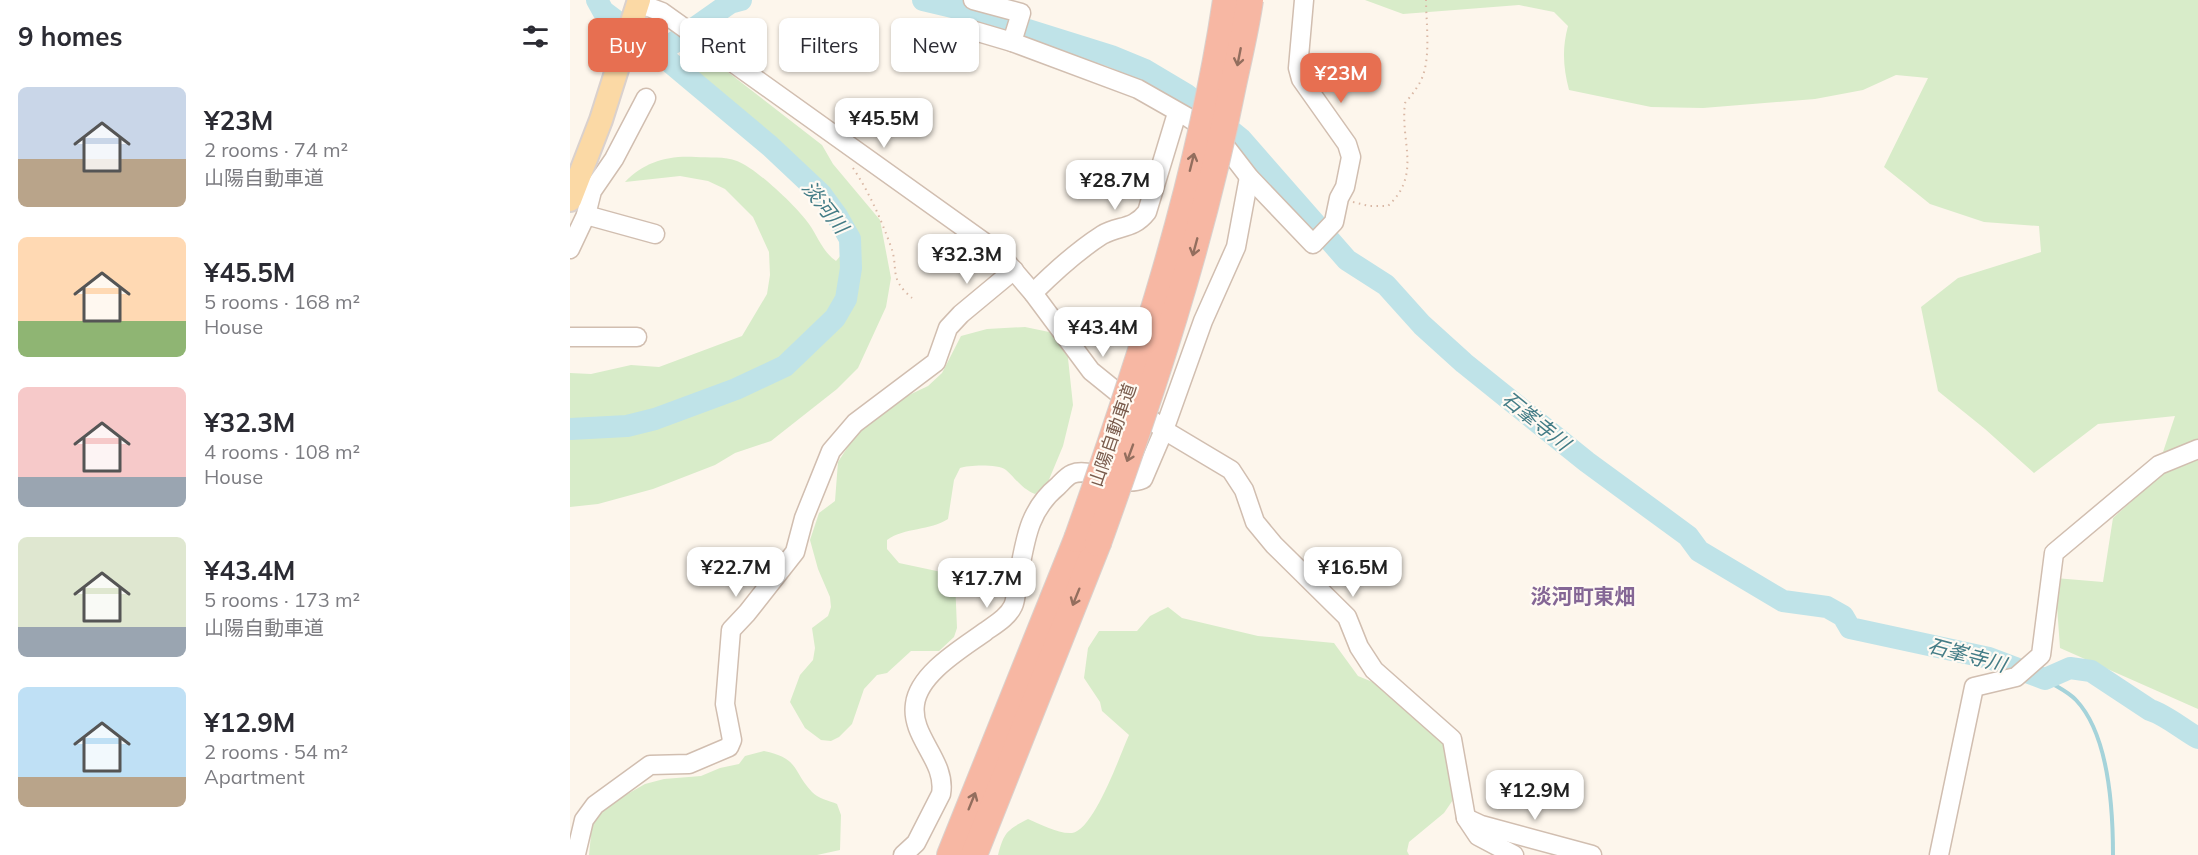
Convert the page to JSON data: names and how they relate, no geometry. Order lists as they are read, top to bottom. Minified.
{"streets":{"highway":["山陽自動車道"]},"districts":["淡河町東畑"],"water":["淡河川","石峯寺川"],"page":{"heading":"9 homes","chip":["Buy","Rent","Filters","New"],"price":["¥23M","¥45.5M","¥28.7M","¥32.3M","¥43.4M","¥22.7M","¥16.5M","¥17.7M","¥12.9M"],"list":[{"name":"¥23M","note":"2 rooms · 74 m² · 山陽自動車道"},{"name":"¥45.5M","note":"5 rooms · 168 m² · House"},{"name":"¥32.3M","note":"4 rooms · 108 m² · House"},{"name":"¥43.4M","note":"5 rooms · 173 m² · 山陽自動車道"},{"name":"¥12.9M","note":"2 rooms · 54 m² · Apartment"}]}}
